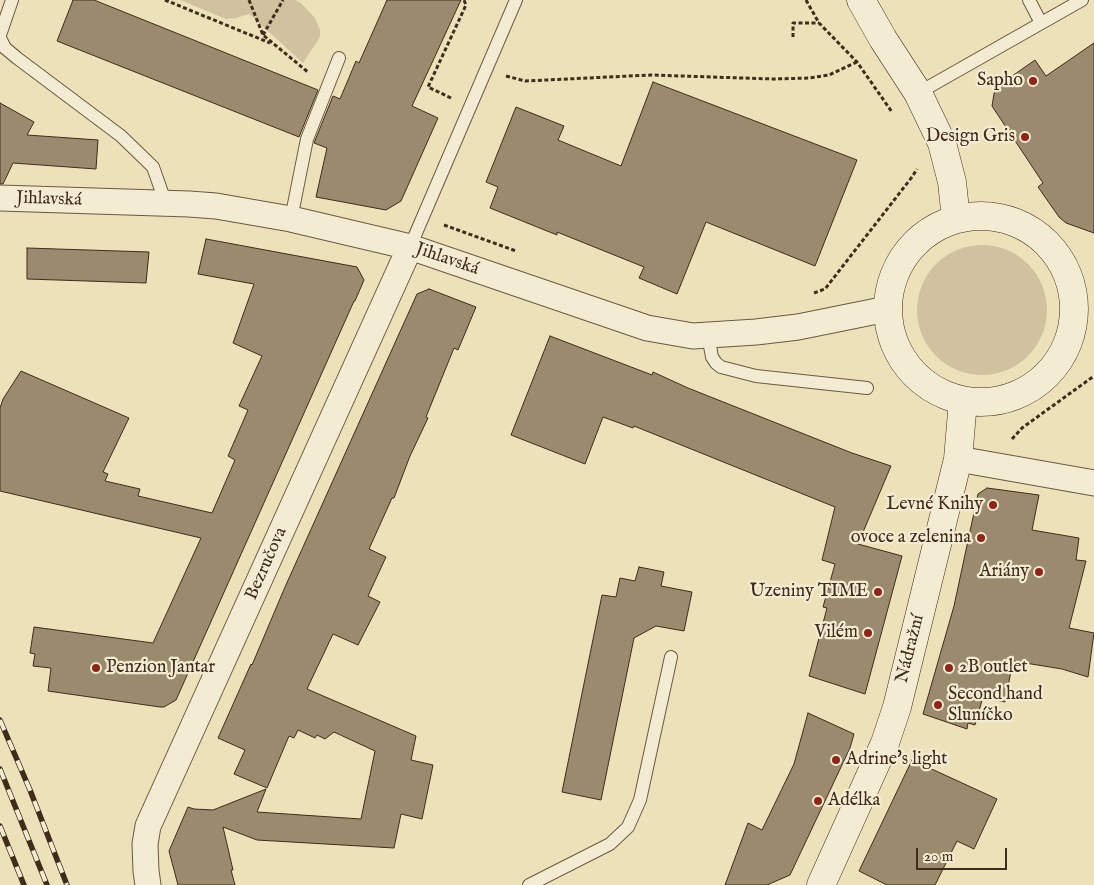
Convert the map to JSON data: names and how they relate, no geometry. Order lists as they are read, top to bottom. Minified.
{"streets":{"main road":["Nádražní"],"street":["Jihlavská","Bezručova"]},"crossings":[["Jihlavská","Bezručova"]],"places":["Sapho","Design Gris","Levné Knihy","ovoce a zelenina","Ariány","Uzeniny TIME","Vilém","Penzion Jantar","2B outlet","Second hand Sluníčko","Adrine's light","Adélka"],"scale_bar":"20 m"}
